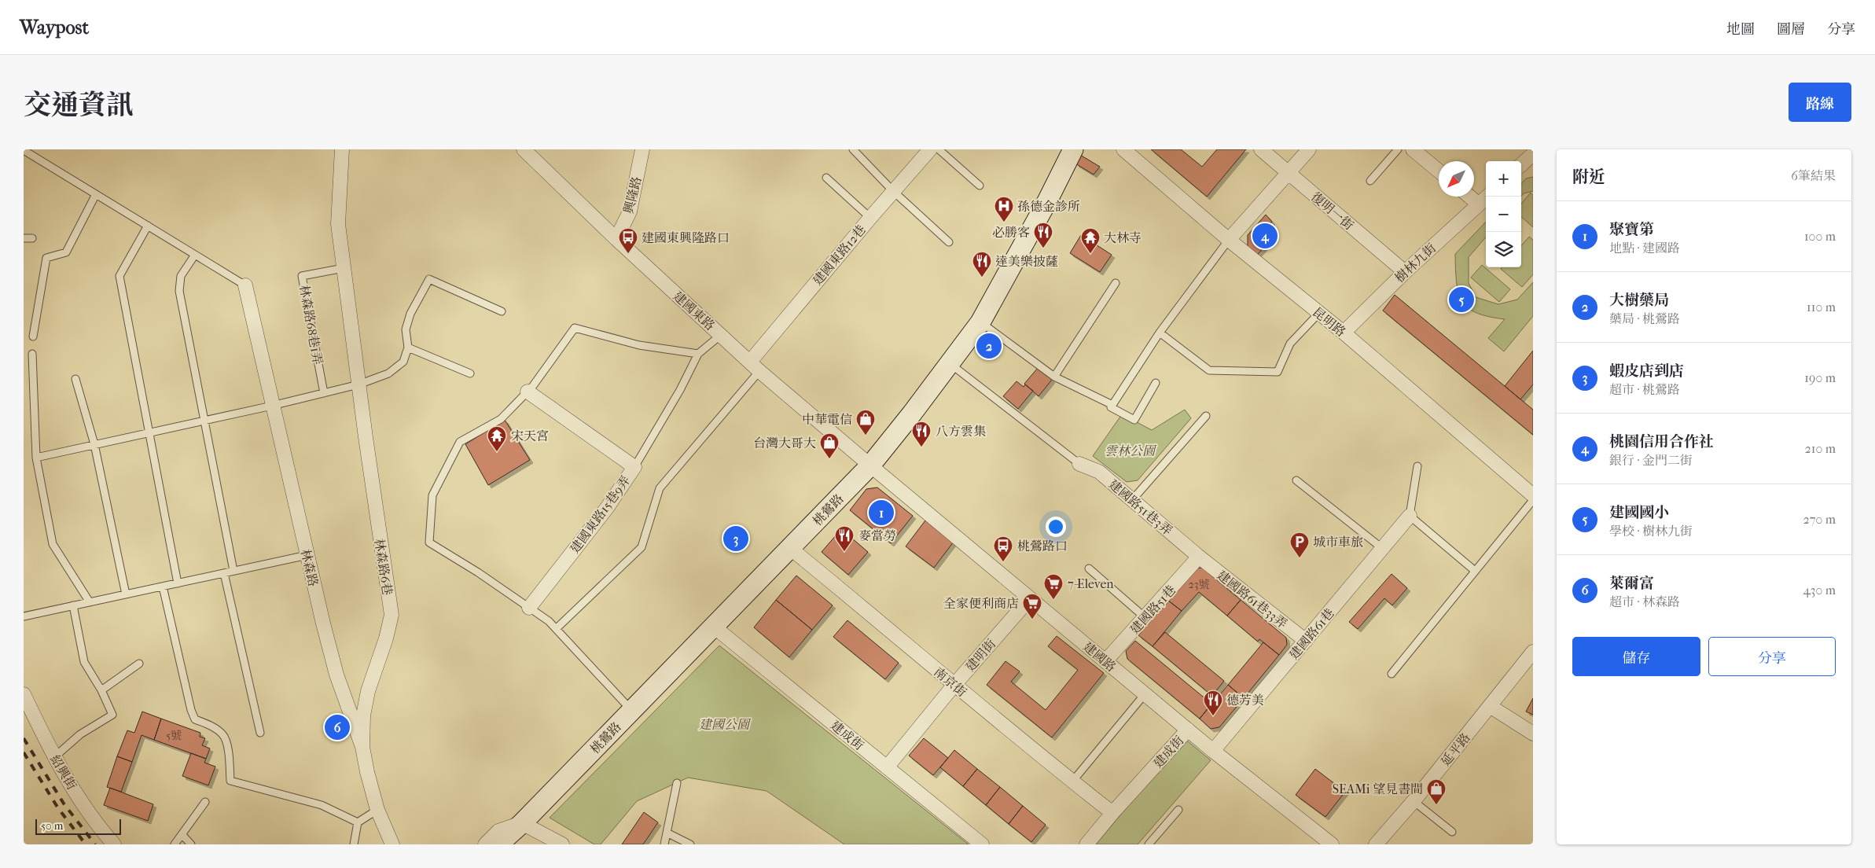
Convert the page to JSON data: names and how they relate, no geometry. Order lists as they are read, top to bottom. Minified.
{"streets":{"main road":["桃鶯路"],"street":["興隆路","復明一街","建國東路12巷","樹林九街","建國東路","昆明路","建國路51巷3弄","建國東路15巷9弄","林森路6巷","林森路","建國路61巷33弄","建國路51巷","建國路61巷","建明街","建國路","南京街","建成街","延平路","紹興街"],"lane":["林森路68巷1弄"]},"crossings":[["興隆路","建國東路"],["復明一街","樹林九街"],["建國東路12巷","建國東路"],["樹林九街","昆明路"],["建國東路","桃鶯路"],["建國東路","建國路"],["建國路51巷3弄","建國路61巷33弄"],["建國路51巷3弄","建國路51巷"],["桃鶯路","建國路"],["桃鶯路","南京街"],["桃鶯路","建成街"],["林森路6巷","林森路"],["建國路61巷33弄","建國路51巷"],["建國路61巷33弄","建國路61巷"],["建國路51巷","建國路"],["建國路61巷","建國路"],["建明街","建國路"],["建明街","南京街"],["建明街","建成街"],["建國路","建成街"],["南京街","建成街"]],"parks":["雲林公園","建國公園"],"places":{"hospital":["孫德金診所"],"restaurant":["必勝客","達美樂披薩","八方雲集","麥當勞","德芳美"],"bus stop":["建國東興隆路口","桃鶯路口"],"temple":["大林寺","宋天宮"],"shop":["中華電信","台灣大哥大","SEAMi 望見書間"],"parking":["城市車旅"],"supermarket":["7-Eleven","全家便利商店"]},"house_numbers":["23號","5號"],"scale_bar":"50 m","north":"bottom left","page":{"header":"Waypost","nav":["地圖","圖層","分享"],"title":"交通資訊","buttons":["路線",["儲存","分享"]],"heading":["附近","6筆結果"],"map_buttons":["+","−"],"list":[{"mark":"1","name":"聚寶第","note":"地點 · 建國路","value":"100 m"},{"mark":"2","name":"大樹藥局","note":"藥局 · 桃鶯路","value":"110 m"},{"mark":"3","name":"蝦皮店到店","note":"超市 · 桃鶯路","value":"190 m"},{"mark":"4","name":"桃園信用合作社","note":"銀行 · 金門二街","value":"210 m"},{"mark":"5","name":"建國國小","note":"學校 · 樹林九街","value":"270 m"},{"mark":"6","name":"萊爾富","note":"超市 · 林森路","value":"430 m"}],"pins":["4","5","2","1","3","6"],"scale":"50 m"}}
